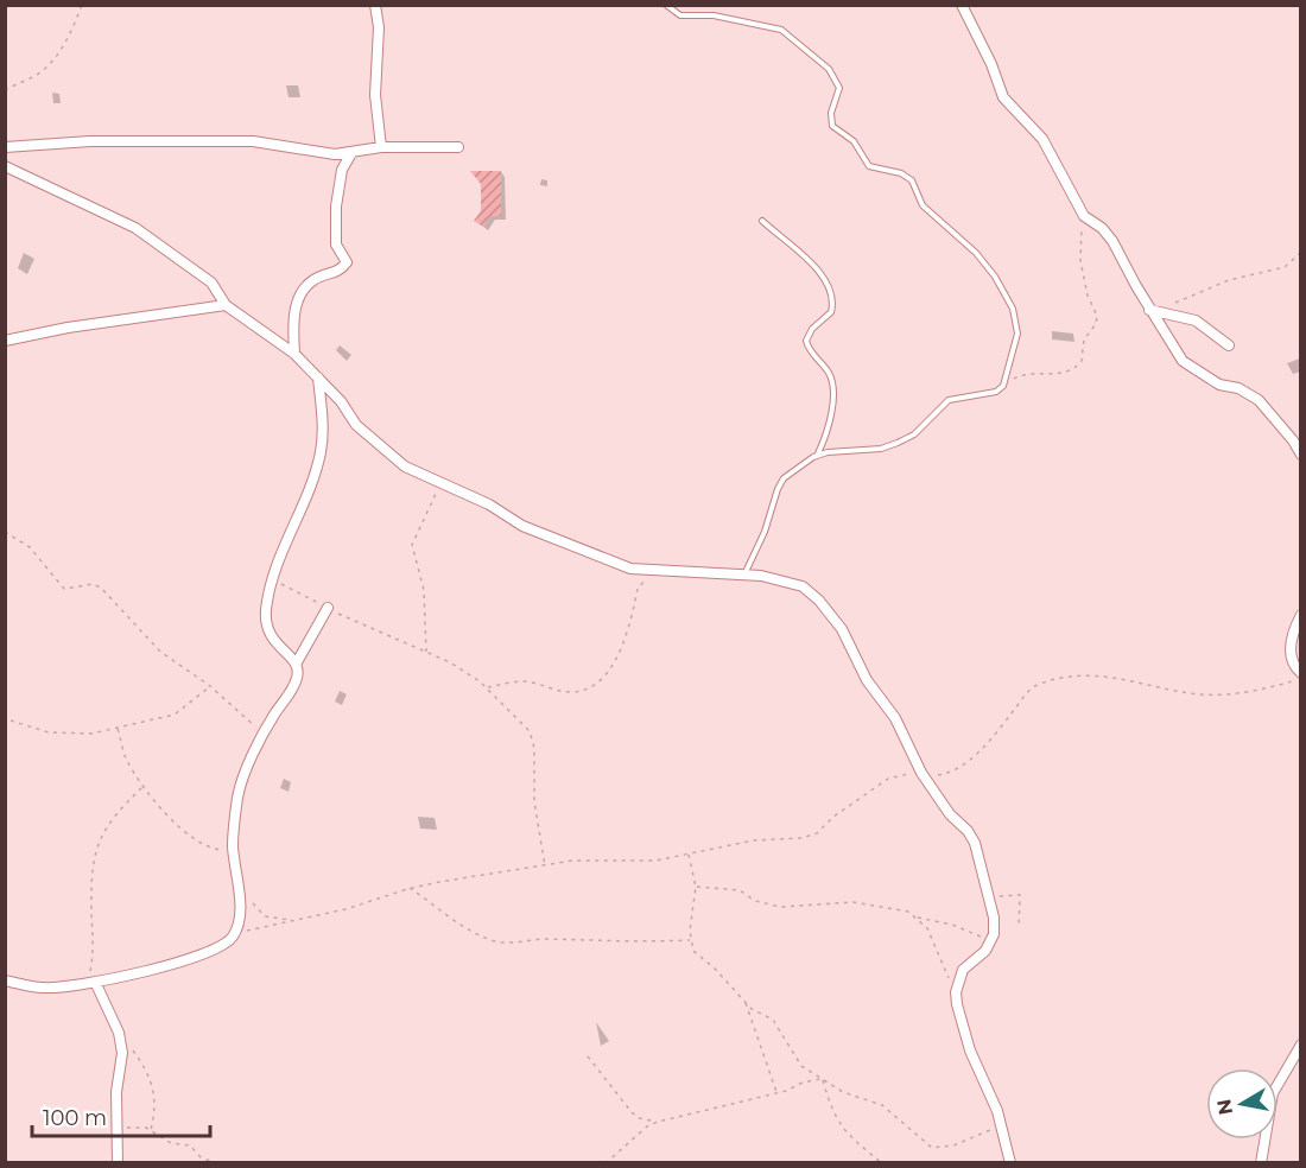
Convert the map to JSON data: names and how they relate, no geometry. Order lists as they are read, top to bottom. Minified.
{"scale_bar":"100 m","north":"left"}
